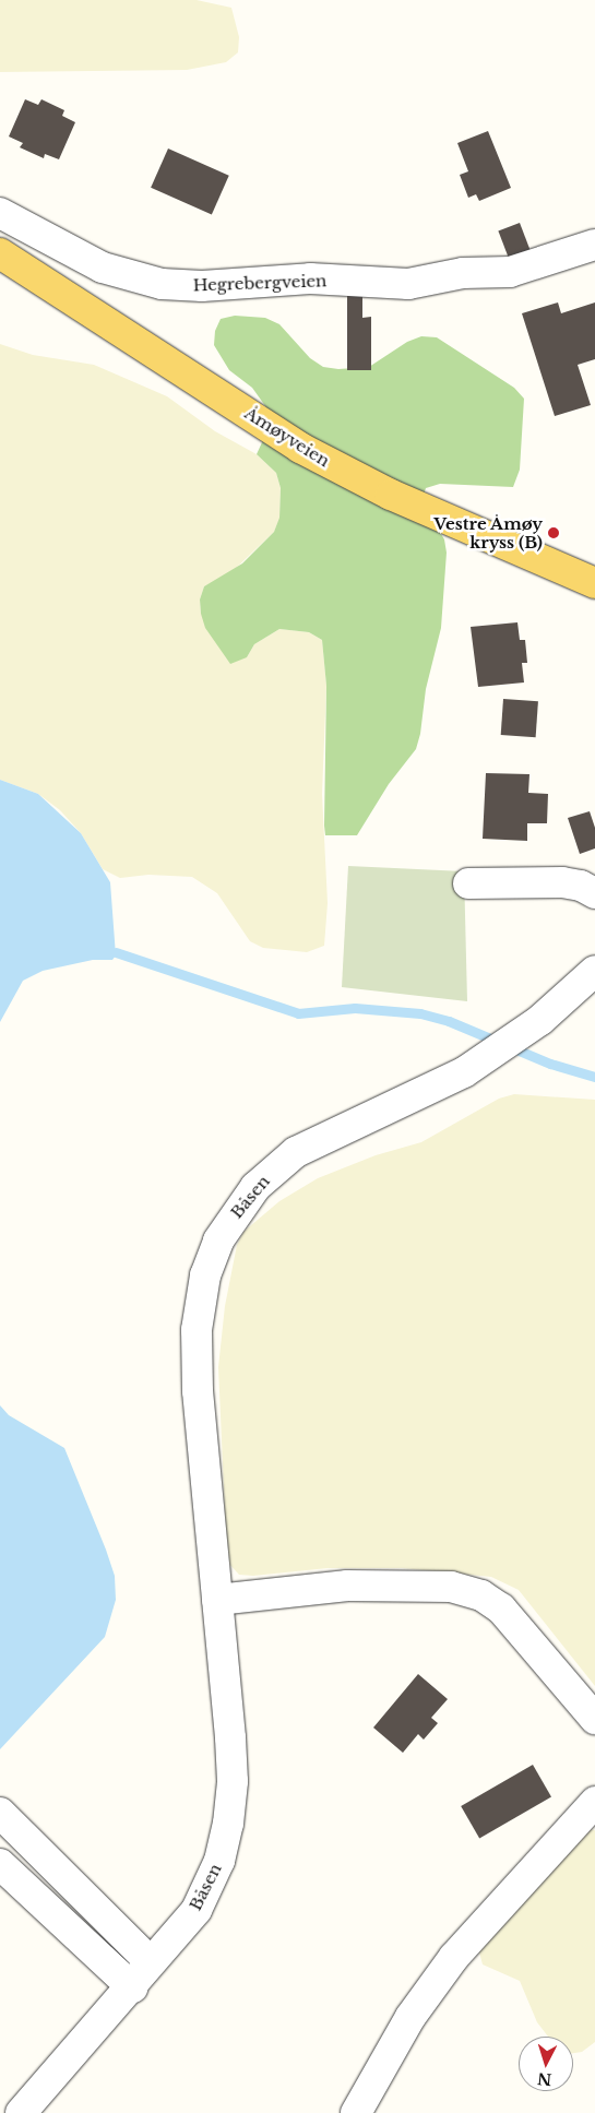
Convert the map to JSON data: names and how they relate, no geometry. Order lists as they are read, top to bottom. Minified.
{"streets":{"main road":["Åmøyveien"],"street":["Hegrebergveien","Båsen"]},"places":["Vestre Åmøy kryss (B)"],"north":"bottom"}
